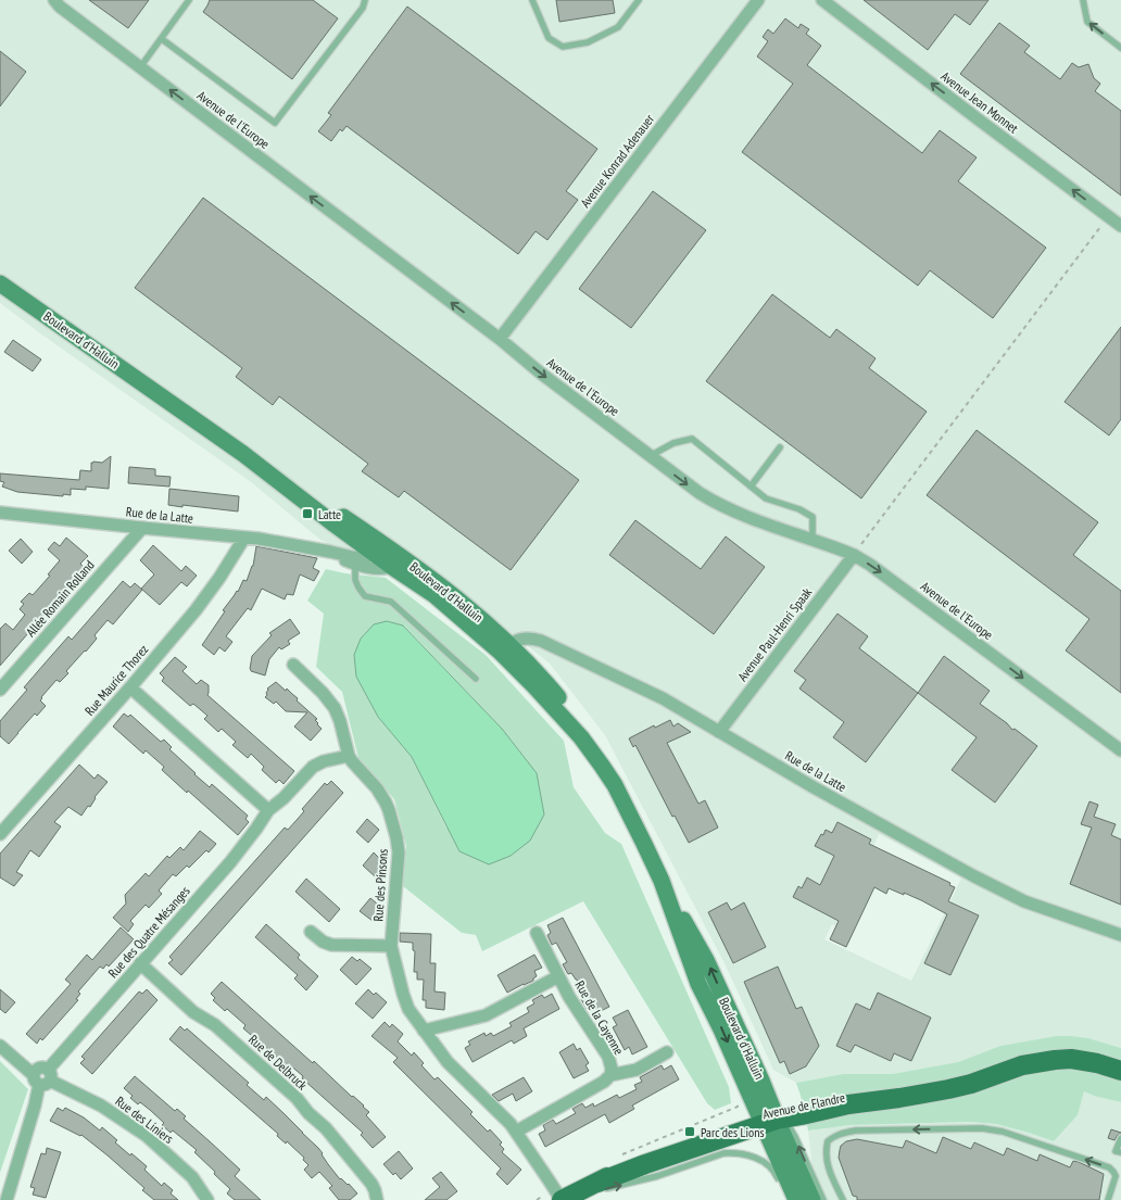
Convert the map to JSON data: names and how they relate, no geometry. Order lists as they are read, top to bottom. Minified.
{"streets":{"main road":["Boulevard d'Halluin","Avenue de Flandre"],"street":["Avenue Jean Monnet","Avenue de l'Europe","Avenue Konrad Adenauer","Rue de la Latte","Allée Romain Rolland","Avenue Paul-Henri Spaak","Rue Maurice Thorez","Rue des Pinsons","Rue des Quatre Mésanges","Rue de la Cayenne","Rue de Delbruck","Rue des Liniers"]},"crossings":[["Avenue de l'Europe","Avenue Konrad Adenauer"],["Avenue de l'Europe","Avenue Paul-Henri Spaak"],["Boulevard d'Halluin","Rue de la Latte"],["Boulevard d'Halluin","Avenue de Flandre"],["Rue de la Latte","Allée Romain Rolland"],["Rue de la Latte","Avenue Paul-Henri Spaak"],["Rue de la Latte","Rue Maurice Thorez"],["Rue des Pinsons","Rue des Quatre Mésanges"],["Rue des Pinsons","Rue de la Cayenne"],["Rue des Pinsons","Avenue de Flandre"],["Rue des Quatre Mésanges","Rue de Delbruck"],["Rue des Quatre Mésanges","Rue des Liniers"]],"one_way":["Avenue Jean Monnet"],"places":{"transit":["Latte","Parc des Lions"]}}
